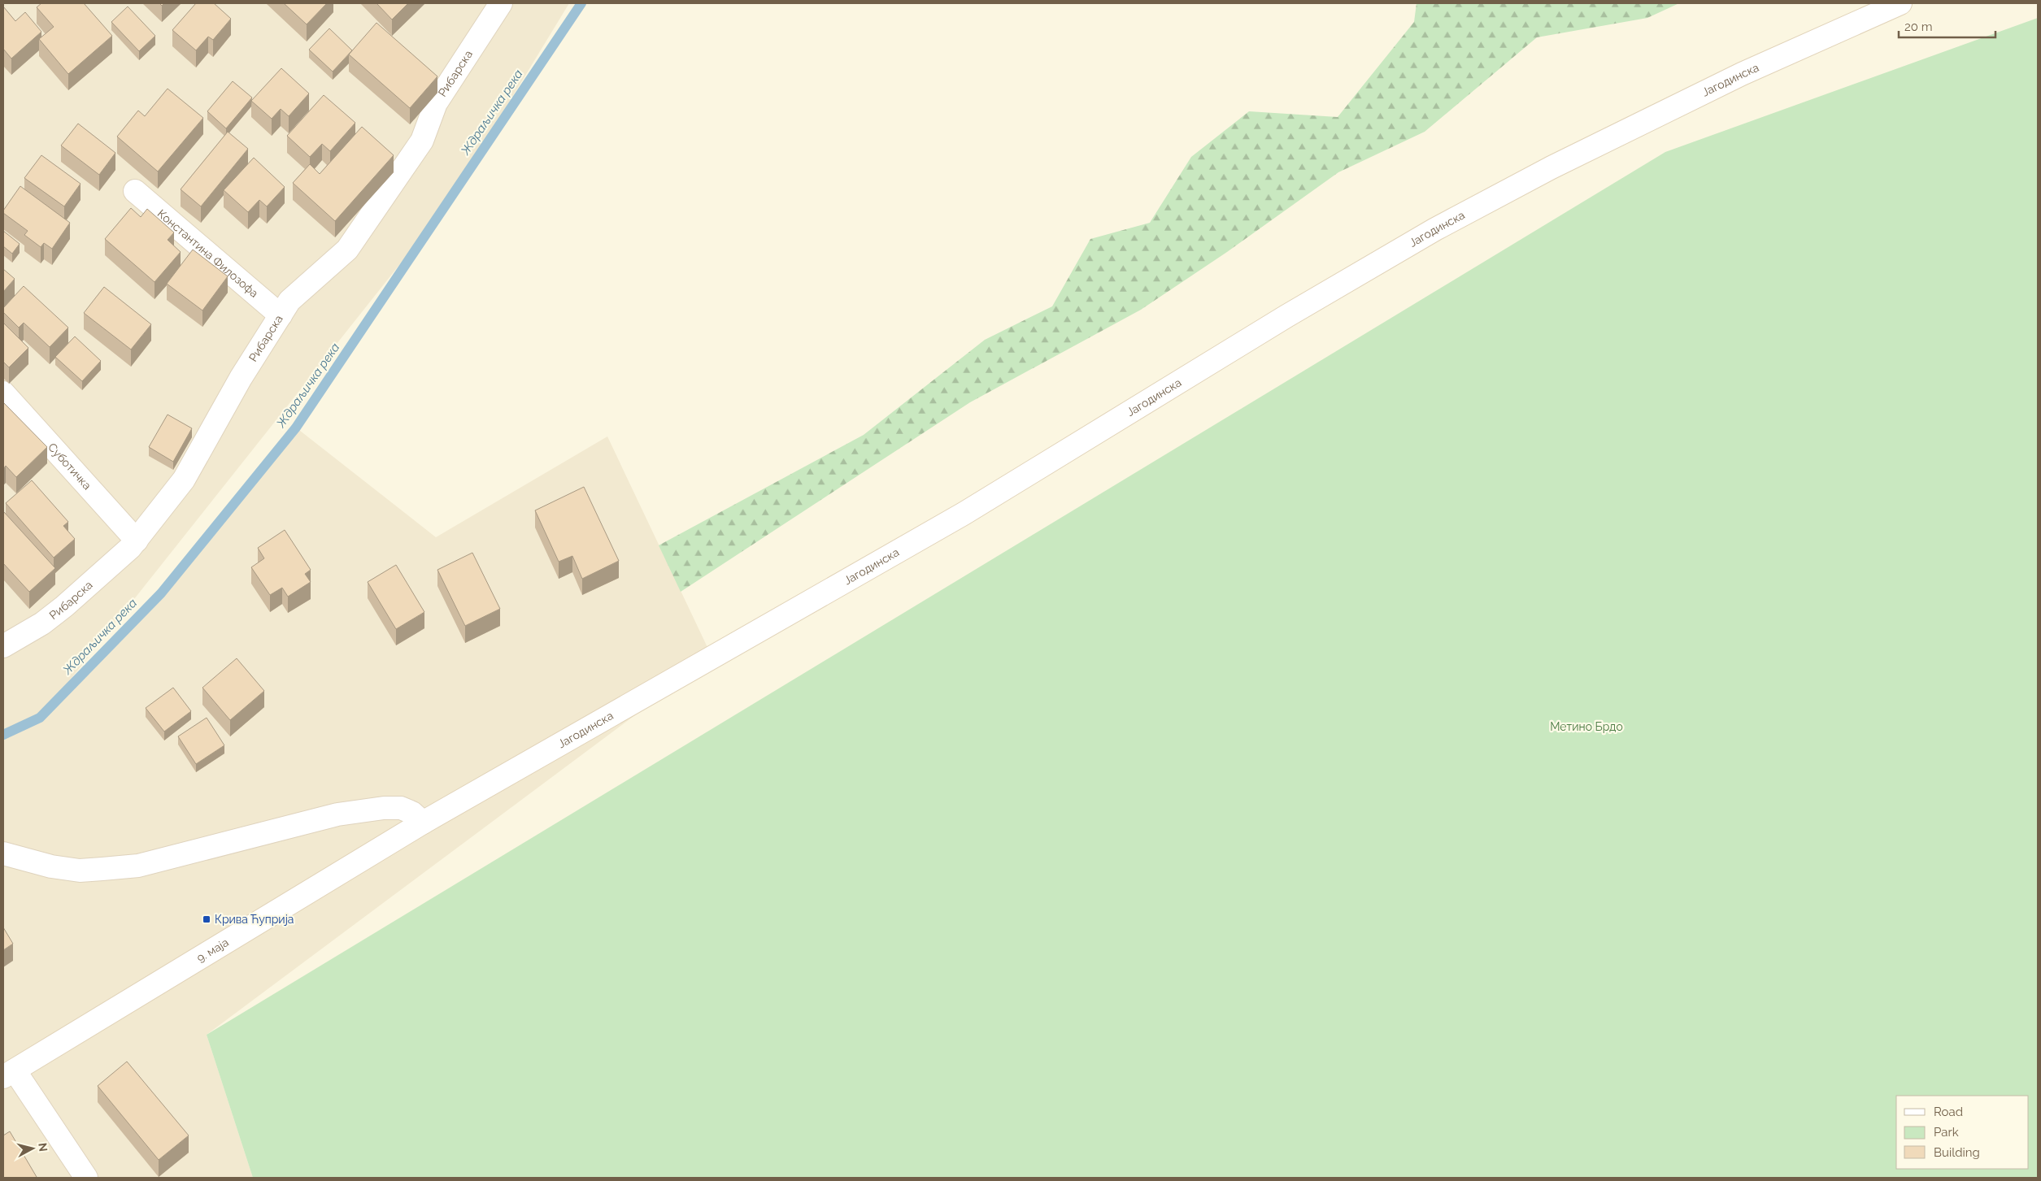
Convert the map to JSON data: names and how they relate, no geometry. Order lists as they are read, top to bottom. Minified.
{"streets":{"main road":["Рибарска","Јагодинска","Константина Филозофа","Суботичка","9. маја"]},"crossings":[["Рибарска","Константина Филозофа"],["Рибарска","Суботичка"],["Јагодинска","9. маја"]],"water":["Ждраљичка река"],"parks":["Метино Брдо"],"places":{"transit":["Крива Ћуприја"]},"legend":["Road","Park","Building"],"scale_bar":"20 m","north":"right"}
